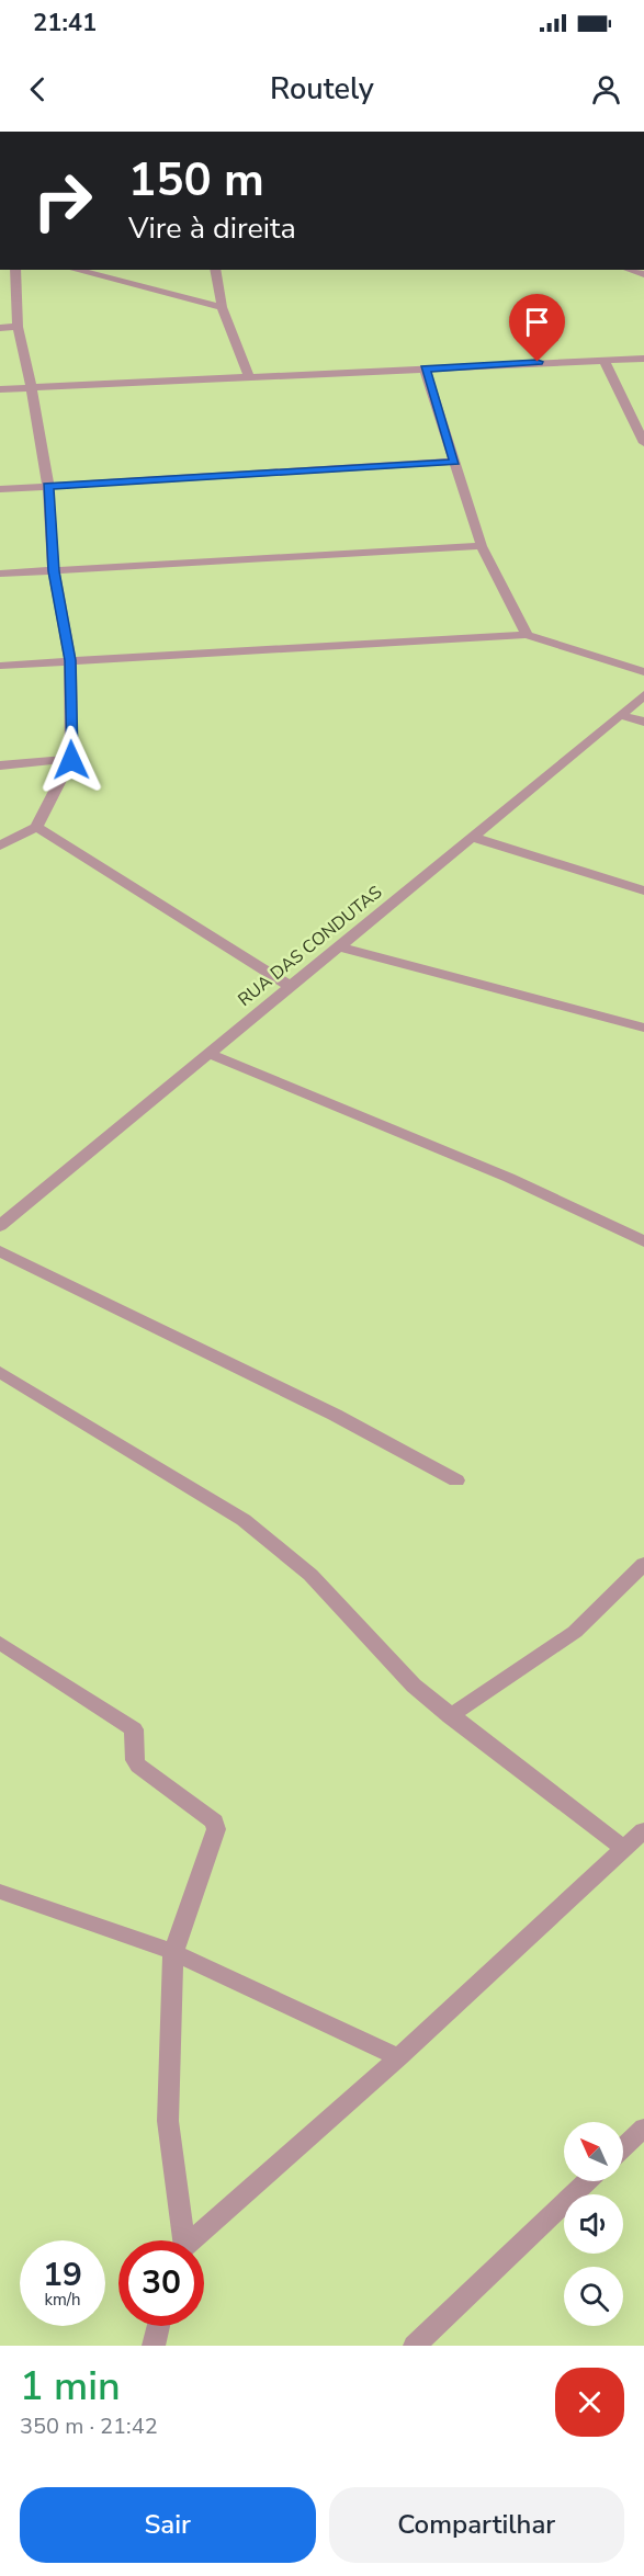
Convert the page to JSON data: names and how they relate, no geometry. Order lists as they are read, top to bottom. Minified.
{"streets":{"street":["RUA DAS CONDUTAS"]},"north":"top left","page":{"status":"21:41","header":"Routely","turn":["150 m","Vire à direita"],"speed":"19 km/h","limit":"30","heading":["1 min","350 m · 21:42"],"buttons":["Sair","Compartilhar"]}}
